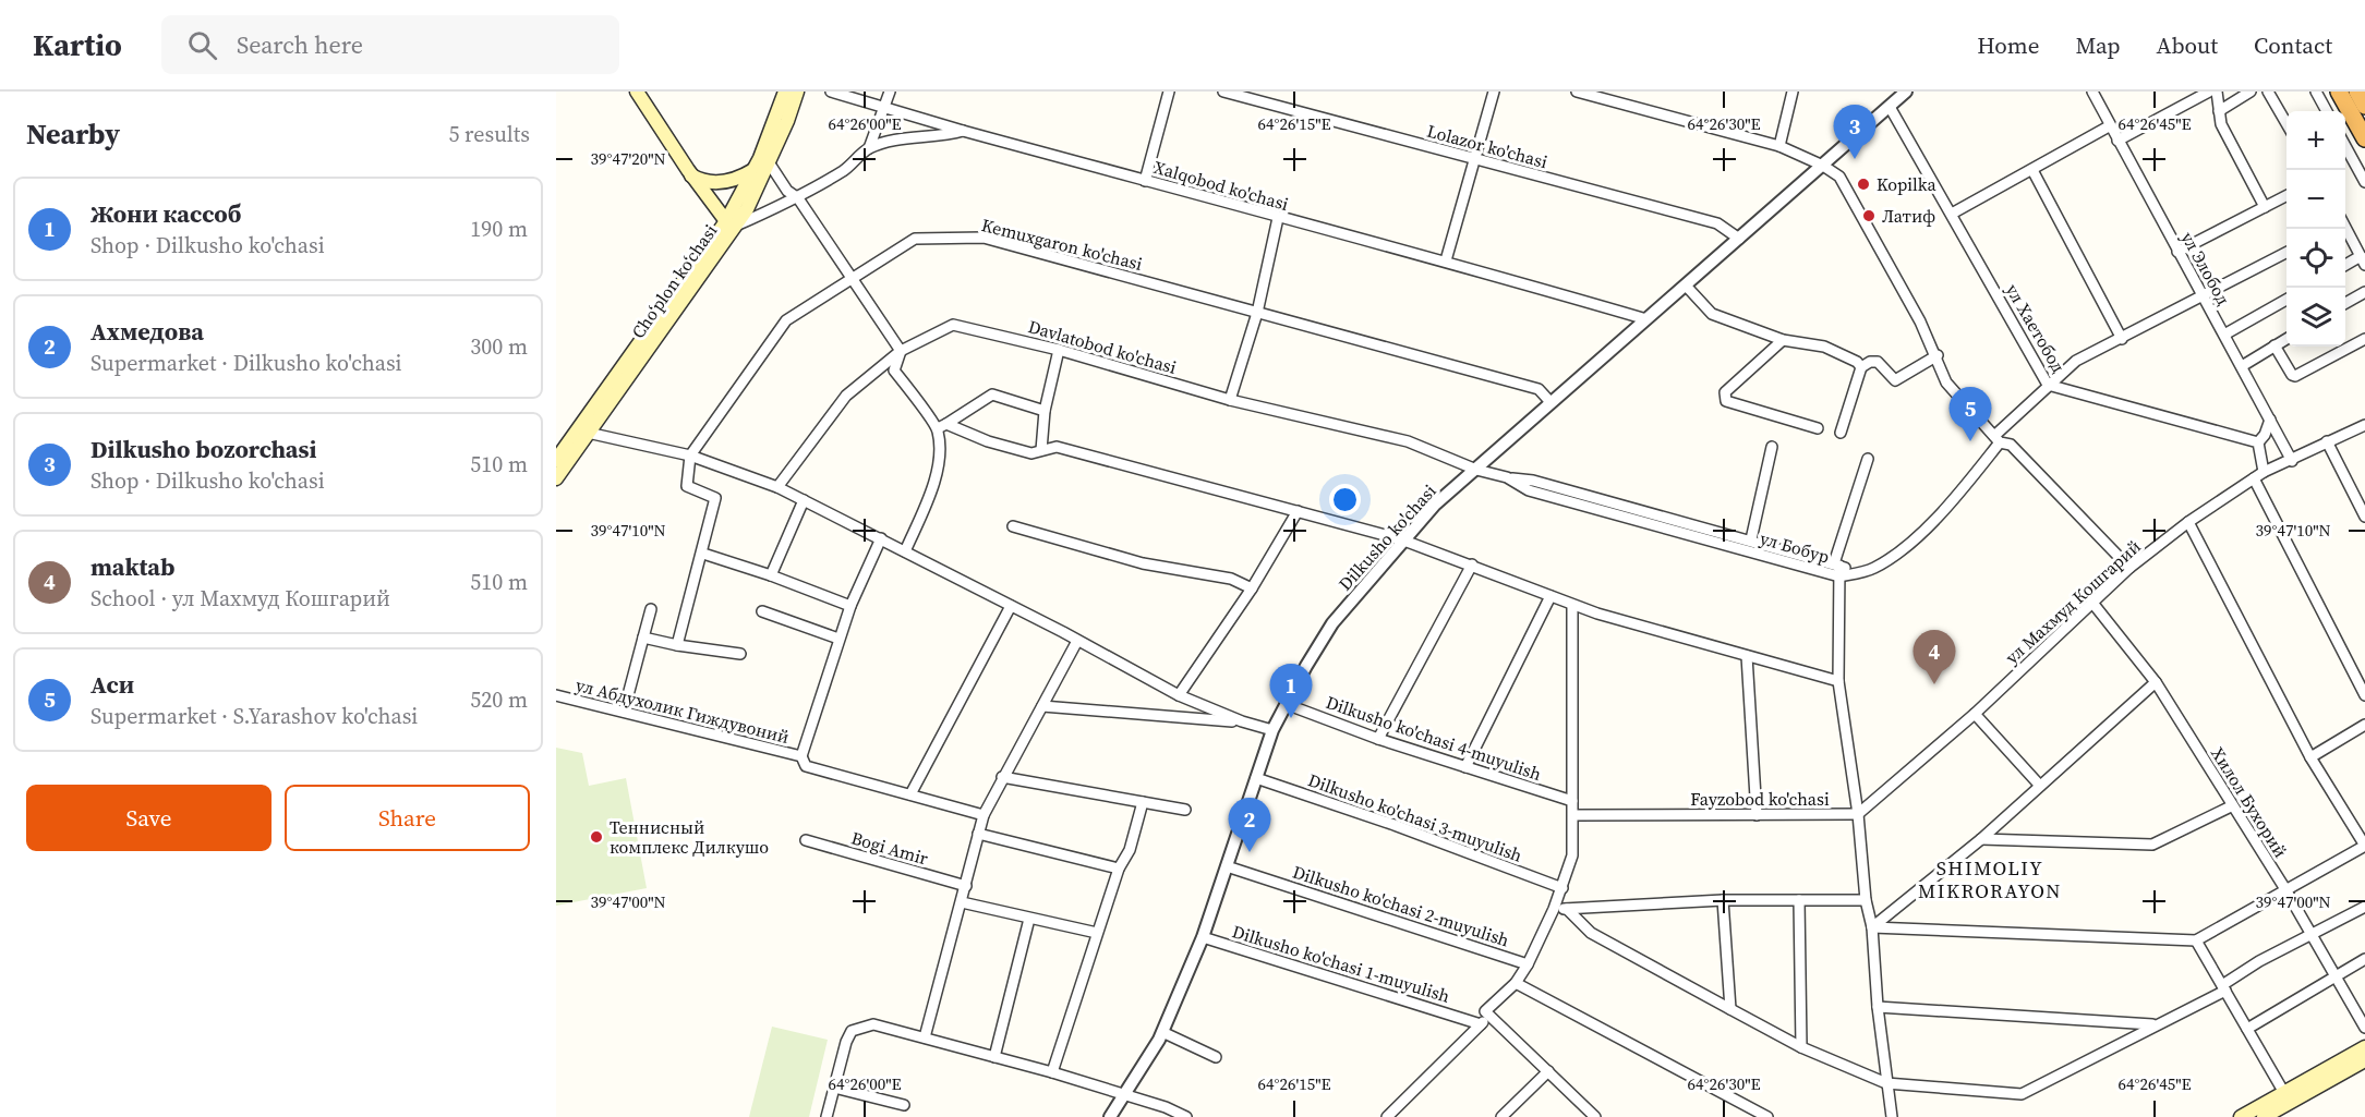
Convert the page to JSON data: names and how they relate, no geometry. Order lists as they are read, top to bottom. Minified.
{"streets":{"main road":["Choʻplon koʻchasi"],"street":["Lolazor ko'chasi","Xalqobod ko'chasi","Kemuxgaron ko'chasi","ул Элобод","ул Хаетобод","Davlatobod ko'chasi","Dilkusho ko'chasi","ул Бобур","ул Махмуд Кошгарий","ул Абдухолик Гиждувоний","Dilkusho ko'chasi 4-muyulish","Fayzobod ko'chasi","Хилол Бухорий","Dilkusho ko'chasi 3-muyulish","Dilkusho ko'chasi 2-muyulish","Dilkusho ko'chasi 1-muyulish"]},"crossings":[["Lolazor ko'chasi","Dilkusho ko'chasi"],["Xalqobod ko'chasi","Choʻplon koʻchasi"],["Xalqobod ko'chasi","Dilkusho ko'chasi"],["Kemuxgaron ko'chasi","Dilkusho ko'chasi"],["ул Элобод","ул Махмуд Кошгарий"],["ул Хаетобод","Dilkusho ko'chasi"],["Davlatobod ko'chasi","Dilkusho ko'chasi"],["Davlatobod ko'chasi","ул Бобур"],["Dilkusho ko'chasi","ул Бобур"],["Dilkusho ko'chasi","Dilkusho ko'chasi 4-muyulish"],["Dilkusho ko'chasi","Dilkusho ko'chasi 3-muyulish"],["Dilkusho ko'chasi","Dilkusho ko'chasi 2-muyulish"],["Dilkusho ko'chasi","Dilkusho ko'chasi 1-muyulish"],["ул Бобур","ул Махмуд Кошгарий"],["ул Бобур","Fayzobod ko'chasi"],["ул Махмуд Кошгарий","Fayzobod ko'chasi"],["ул Махмуд Кошгарий","Хилол Бухорий"]],"districts":["SHIMOLIY MIKRORAYON"],"places":["Kopilka","Латиф","Теннисный комплекс Дилкушо"],"page":{"header":"Kartio","search":"Search here","nav":["Home","Map","About","Contact"],"heading":["Nearby","5 results"],"pins":["3","5","4","1","2"],"map_buttons":["+","−"],"list":[{"mark":"1","name":"Жони кассоб","note":"Shop · Dilkusho ko'chasi","value":"190 m"},{"mark":"2","name":"Ахмедова","note":"Supermarket · Dilkusho ko'chasi","value":"300 m"},{"mark":"3","name":"Dilkusho bozorchasi","note":"Shop · Dilkusho ko'chasi","value":"510 m"},{"mark":"4","name":"maktab","note":"School · ул Махмуд Кошгарий","value":"510 m"},{"mark":"5","name":"Аси","note":"Supermarket · S.Yarashov ko'chasi","value":"520 m"}],"buttons":["Save","Share"]},"coordinates":["64°26'00\"E","64°26'15\"E","64°26'30\"E","64°26'45\"E","39°47'20\"N","39°47'10\"N","39°47'00\"N"]}
